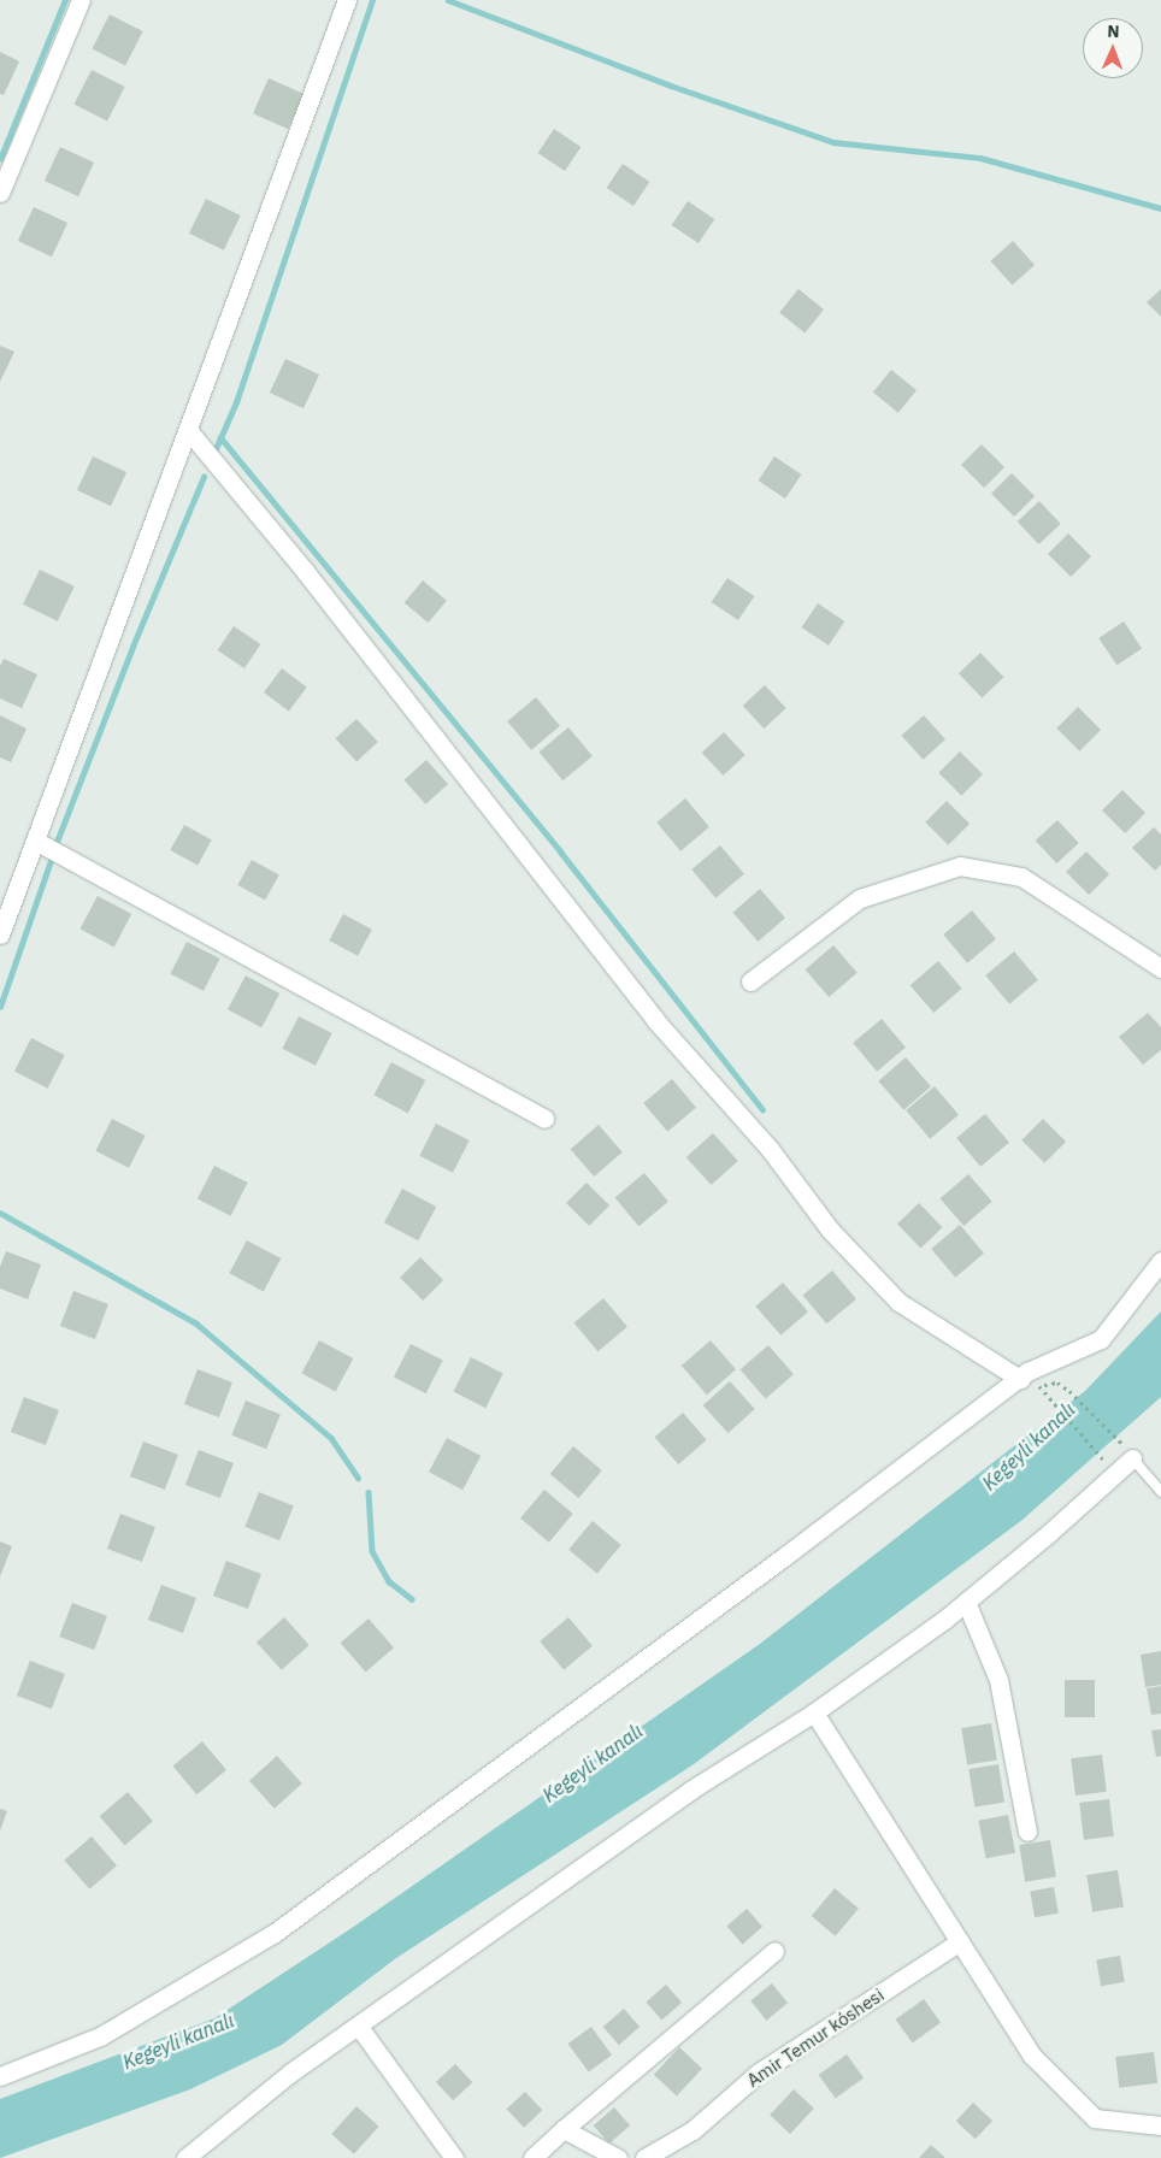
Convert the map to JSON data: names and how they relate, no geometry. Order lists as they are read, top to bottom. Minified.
{"streets":{"street":["Amir Temur kóshesi"]},"water":["Kegeyli kanalı"],"north":"top"}
